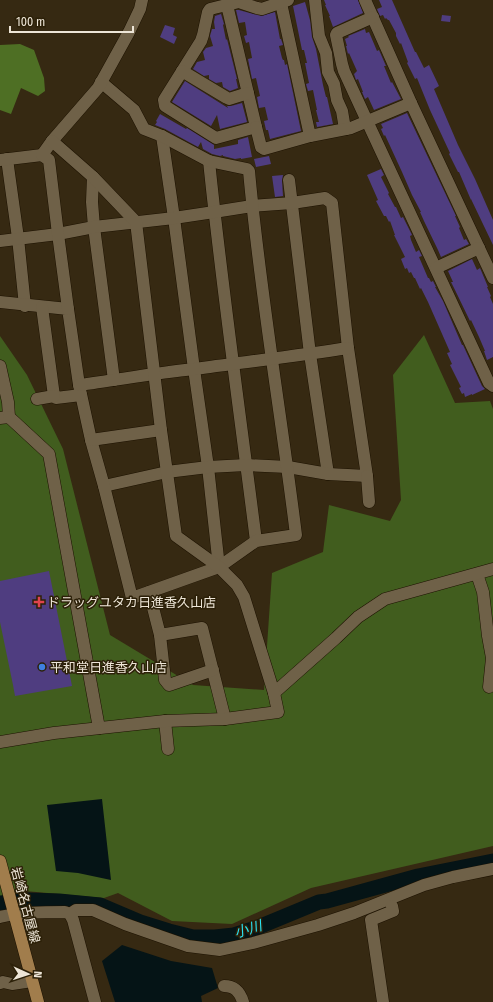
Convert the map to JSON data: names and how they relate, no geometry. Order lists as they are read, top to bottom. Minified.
{"streets":{"main road":["岩崎名古屋線"]},"water":["小川"],"places":{"health":["ドラッグユタカ日進香久山店"],"other":["平和堂日進香久山店"]},"scale_bar":"100 m","north":"right"}
